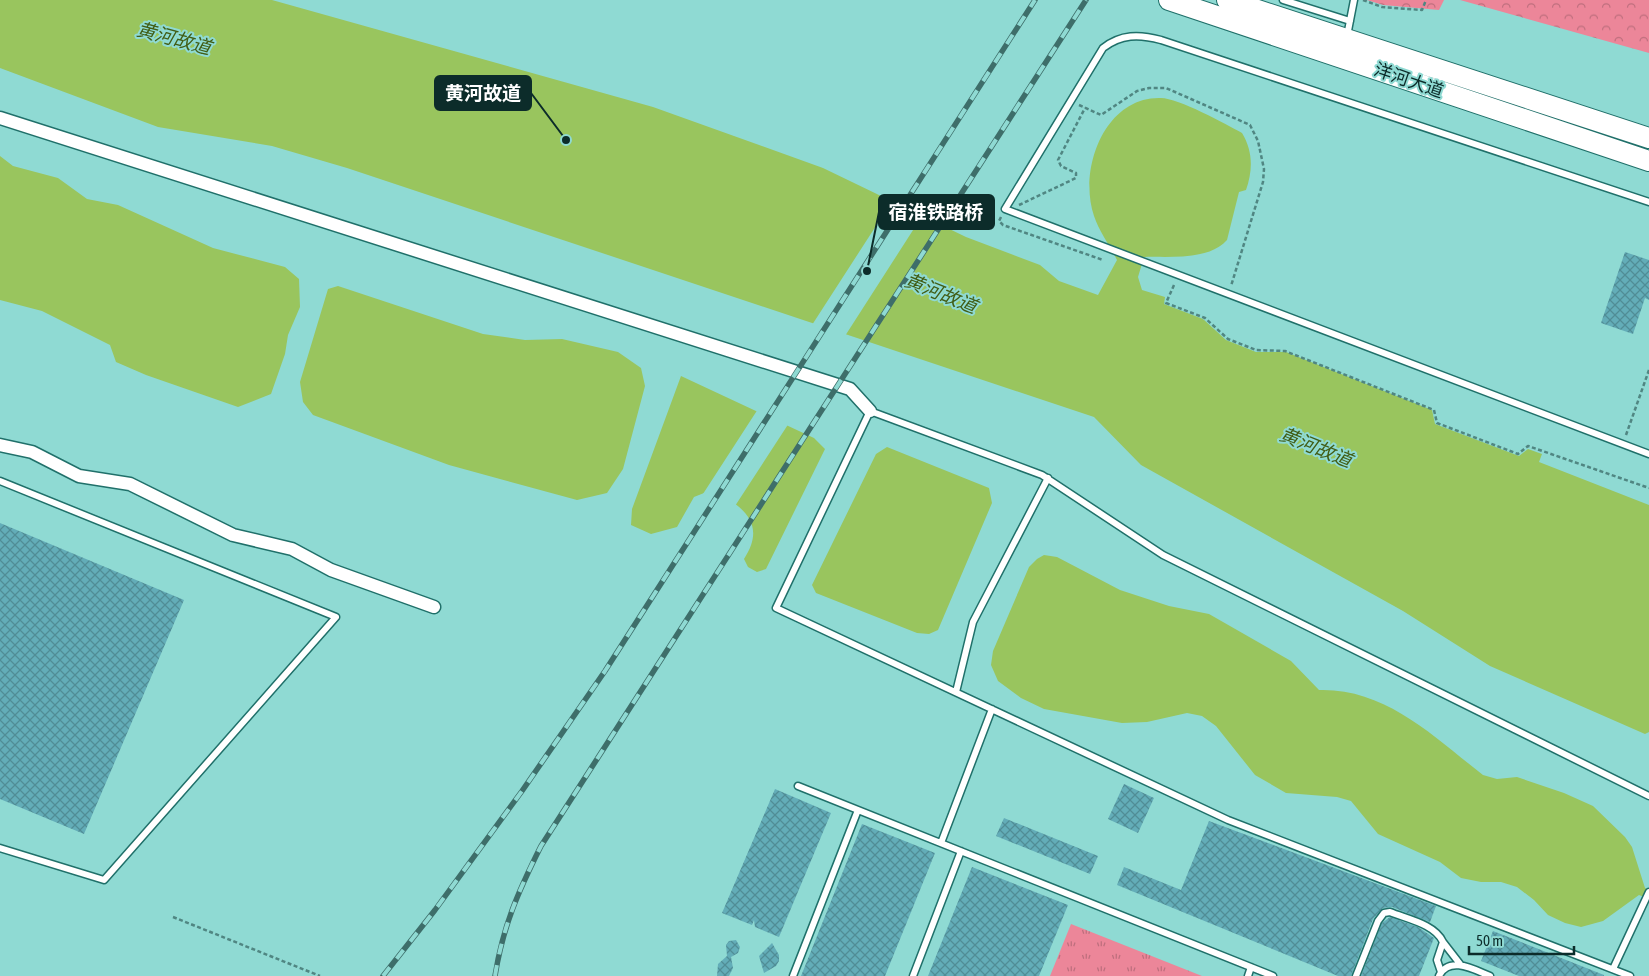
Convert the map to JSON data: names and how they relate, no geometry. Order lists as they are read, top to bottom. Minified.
{"streets":{"main road":["洋河大道"]},"water":["黄河故道"],"places":["黄河故道","宿淮铁路桥"],"scale_bar":"50 m"}
